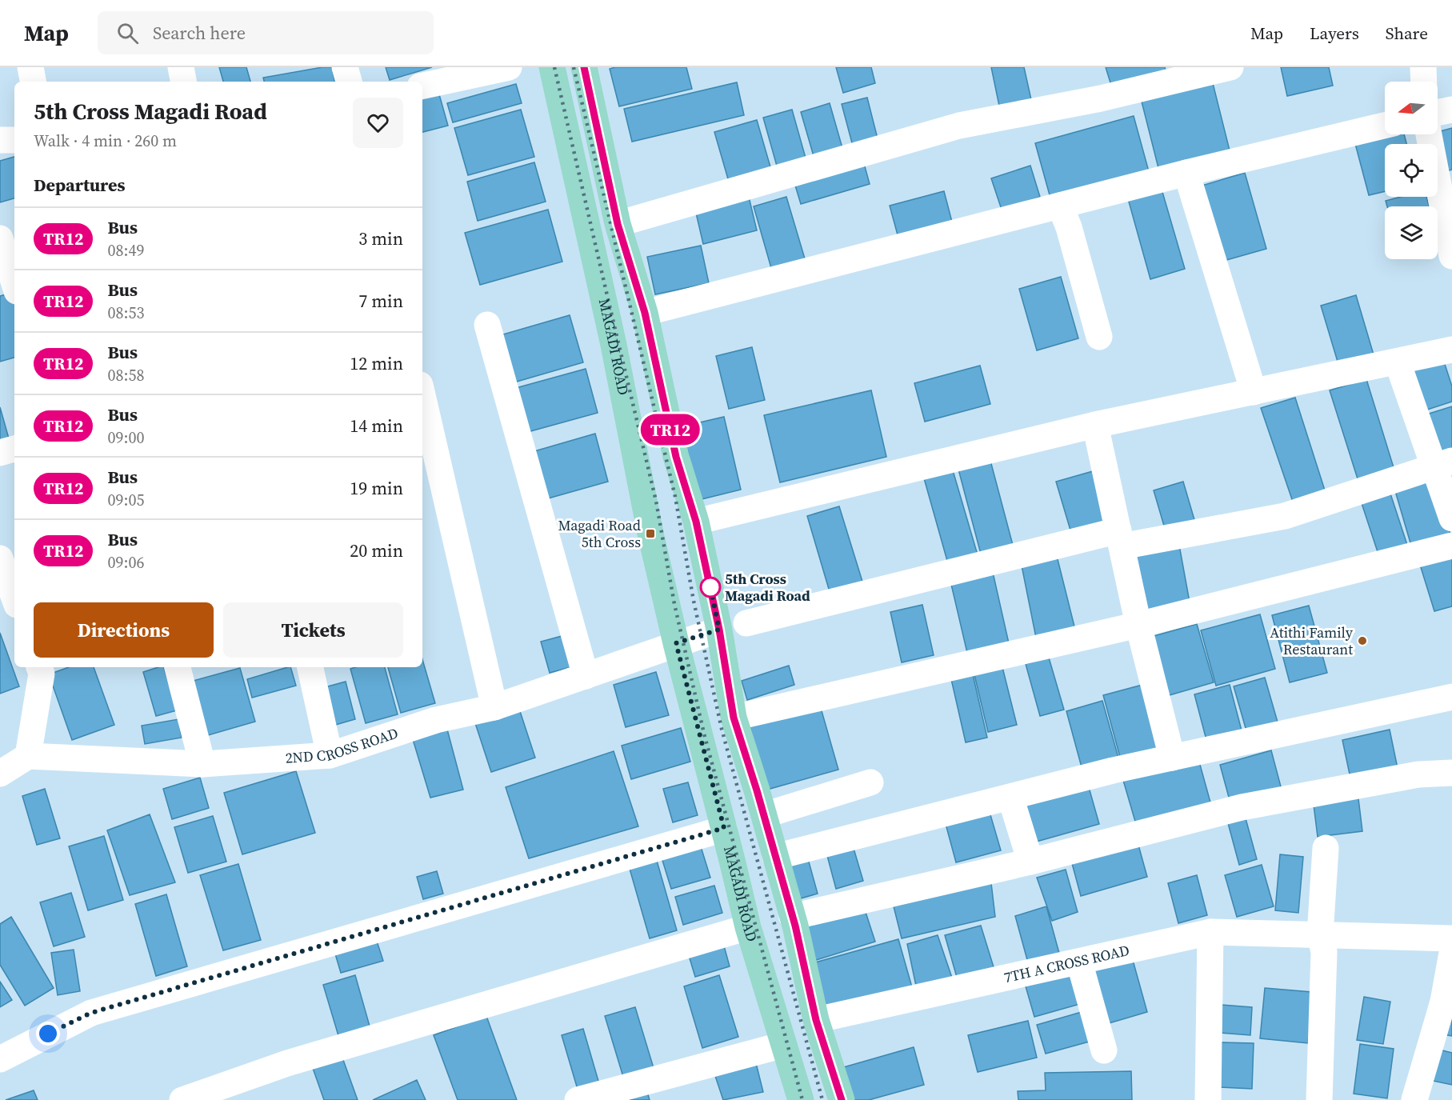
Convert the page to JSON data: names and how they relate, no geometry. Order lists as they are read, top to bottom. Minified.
{"streets":{"main road":["MAGADI ROAD"],"street":["2ND CROSS ROAD","7TH A CROSS ROAD"]},"crossings":[["MAGADI ROAD","2ND CROSS ROAD"]],"places":{"transit":["Magadi Road 5th Cross"],"other":["5th Cross Magadi Road","Atithi Family Restaurant"]},"lines":["bus line TR12"],"north":"left","page":{"header":"Map","search":"Search here","nav":["Map","Layers","Share"],"on_map":"TR12","heading":[["5th Cross Magadi Road","Walk · 4 min · 260 m"],"Departures"],"list":[{"mark":"TR12","name":"Bus","note":"08:49","value":"3 min"},{"mark":"TR12","name":"Bus","note":"08:53","value":"7 min"},{"mark":"TR12","name":"Bus","note":"08:58","value":"12 min"},{"mark":"TR12","name":"Bus","note":"09:00","value":"14 min"},{"mark":"TR12","name":"Bus","note":"09:05","value":"19 min"},{"mark":"TR12","name":"Bus","note":"09:06","value":"20 min"}],"buttons":["Directions","Tickets"]}}
